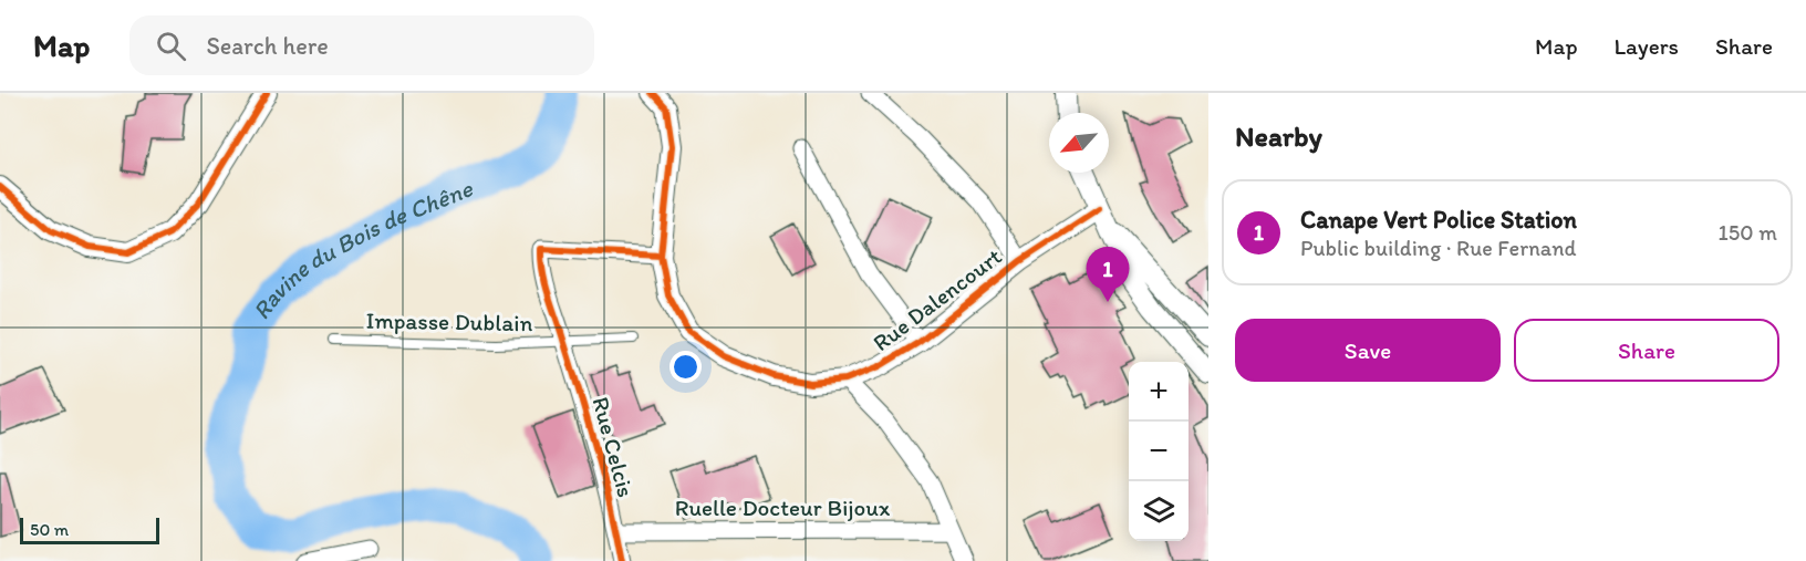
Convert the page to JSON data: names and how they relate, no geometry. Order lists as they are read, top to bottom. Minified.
{"streets":{"street":["Rue Dalencourt","Rue Celcis","Ruelle Docteur Bijoux"],"lane":["Impasse Dublain"]},"crossings":[["Rue Dalencourt","Rue Celcis"],["Impasse Dublain","Rue Celcis"],["Rue Celcis","Ruelle Docteur Bijoux"]],"water":["Ravine du Bois de Chêne"],"scale_bar":"50 m","north":"bottom left","page":{"header":"Map","search":"Search here","nav":["Map","Layers","Share"],"heading":"Nearby","list":[{"mark":"1","name":"Canape Vert Police Station","note":"Public building · Rue Fernand","value":"150 m"}],"pins":"1","buttons":["Save","Share"],"map_buttons":["+","−"],"scale":"50 m"}}
